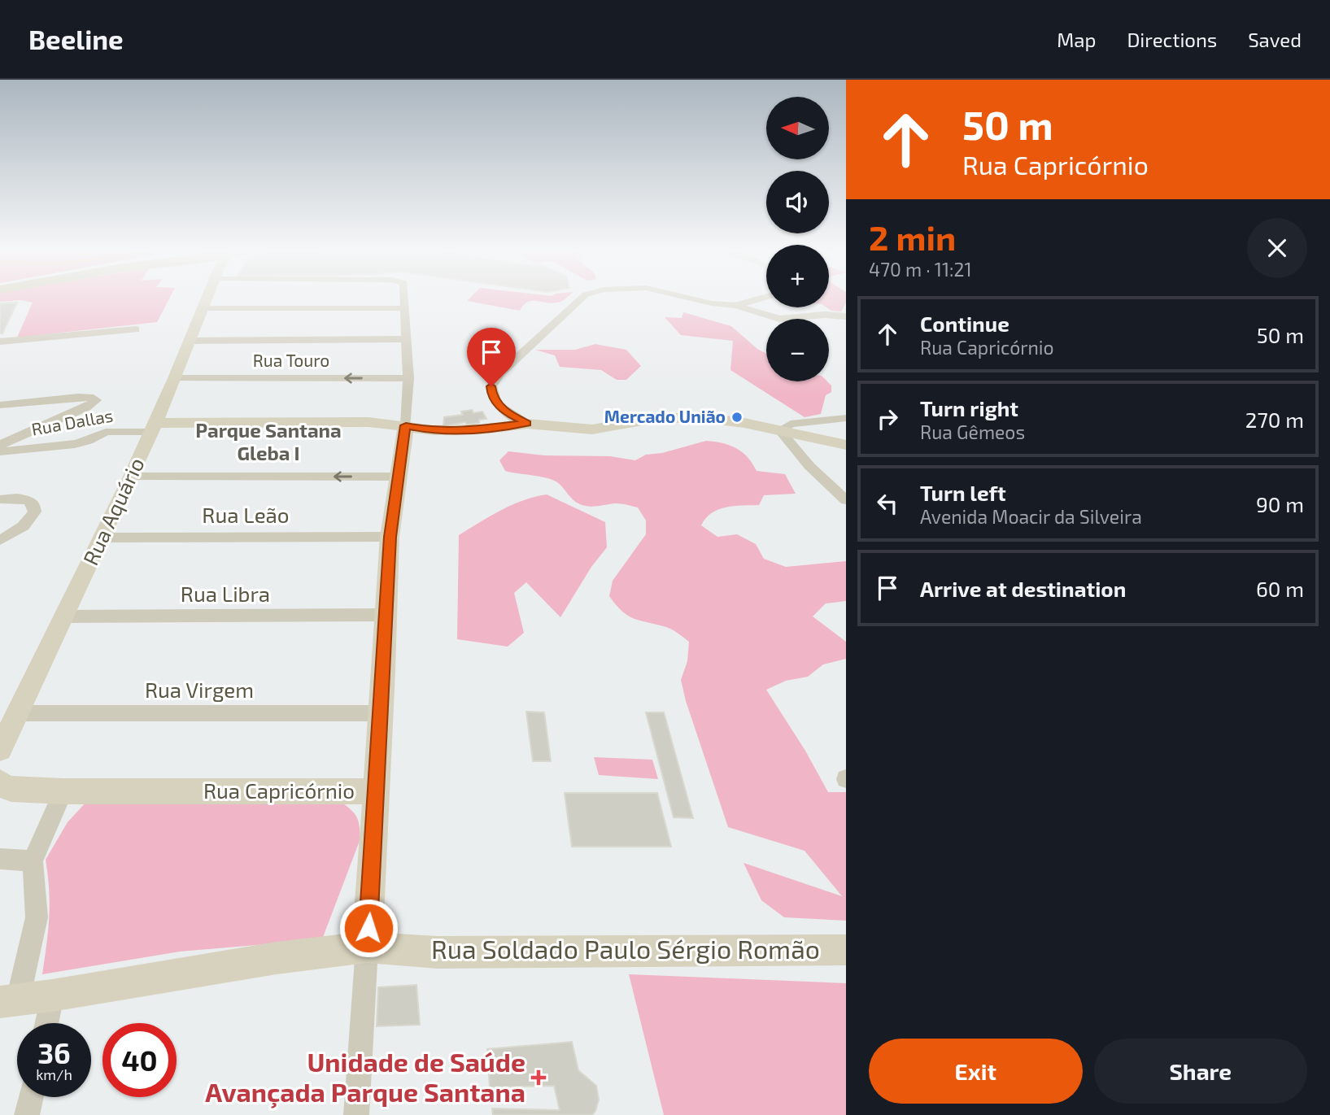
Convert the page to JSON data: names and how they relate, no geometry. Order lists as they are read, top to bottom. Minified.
{"streets":{"street":["Rua Touro","Rua Dallas","Rua Aquário","Rua Leão","Rua Libra","Rua Virgem","Rua Capricórnio","Rua Soldado Paulo Sérgio Romão"]},"crossings":[["Rua Touro","Rua Aquário"],["Rua Touro","Rua Capricórnio"],["Rua Dallas","Rua Aquário"],["Rua Aquário","Rua Leão"],["Rua Aquário","Rua Libra"],["Rua Aquário","Rua Virgem"],["Rua Leão","Rua Capricórnio"],["Rua Libra","Rua Capricórnio"],["Rua Virgem","Rua Capricórnio"]],"districts":["Parque Santana Gleba I"],"places":{"other":["Mercado União"],"health":["Unidade de Saúde Avançada Parque Santana"]},"north":"left","page":{"header":"Beeline","nav":["Map","Directions","Saved"],"turn":["50 m","Rua Capricórnio"],"map_buttons":["+","−"],"heading":["2 min","470 m · 11:21"],"list":[{"name":"Continue","note":"Rua Capricórnio","value":"50 m"},{"name":"Turn right","note":"Rua Gêmeos","value":"270 m"},{"name":"Turn left","note":"Avenida Moacir da Silveira","value":"90 m"},{"name":"Arrive at destination","value":"60 m"}],"speed":"36 km/h","limit":"40","buttons":["Exit","Share"]}}
